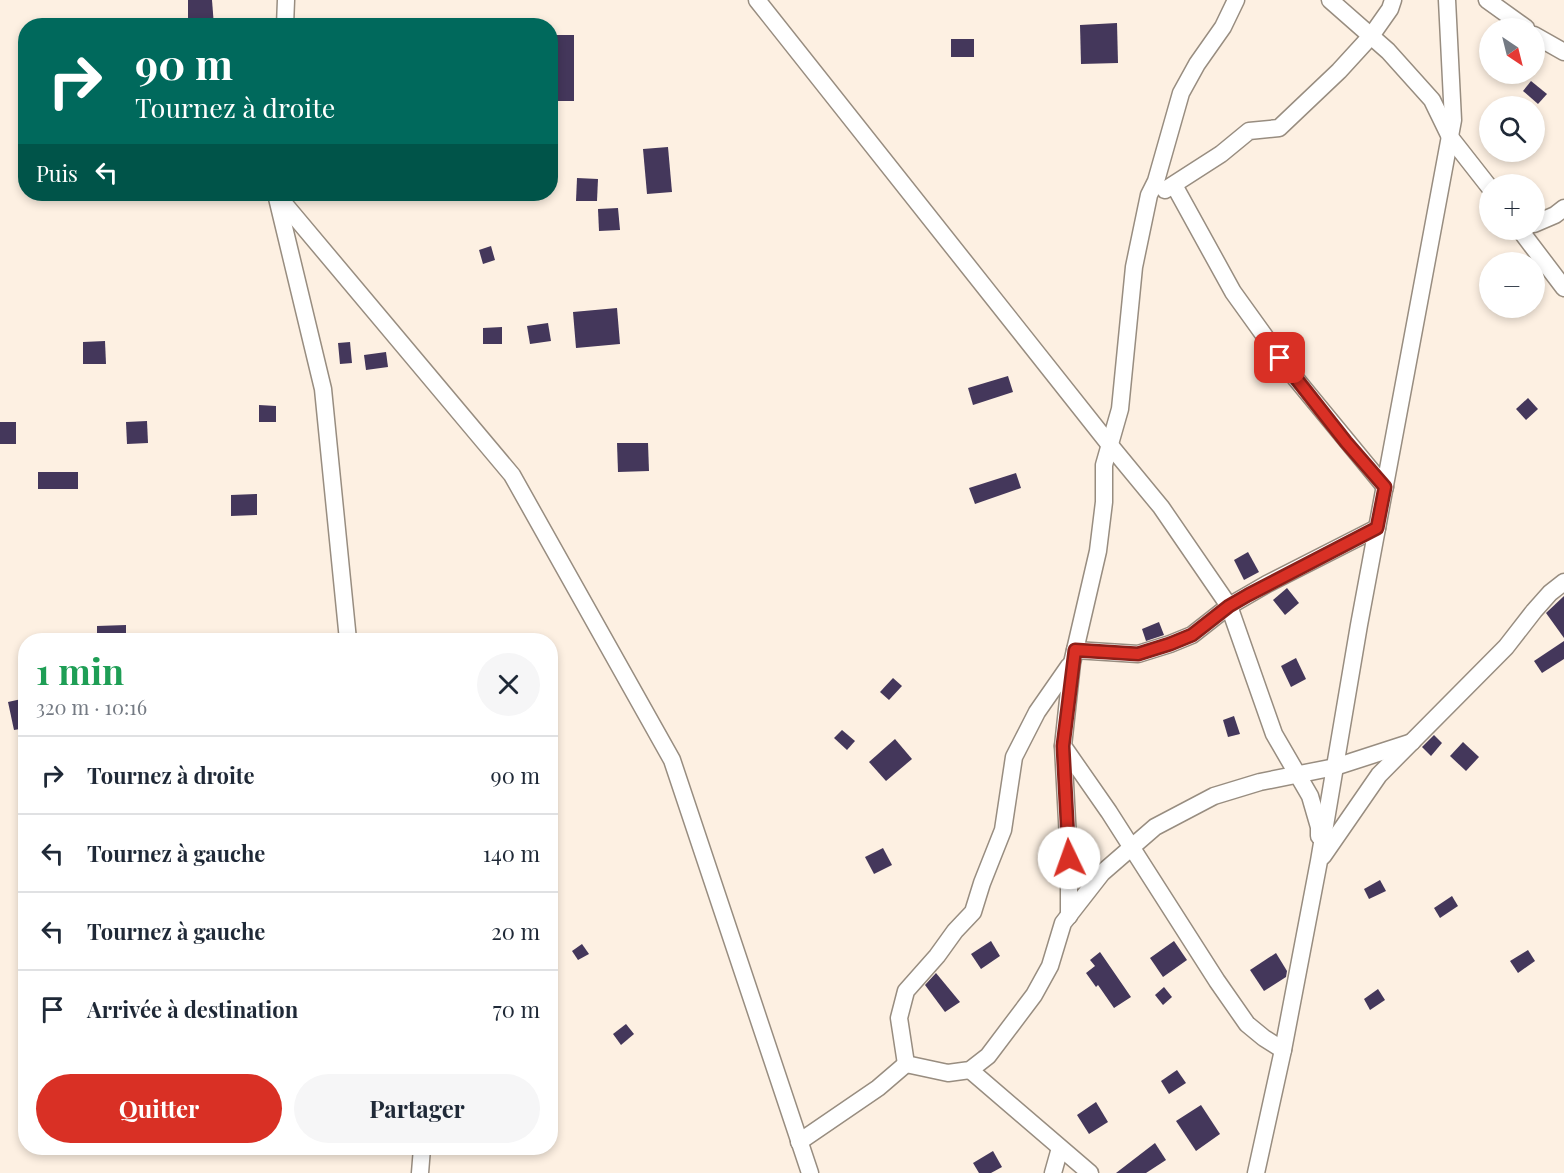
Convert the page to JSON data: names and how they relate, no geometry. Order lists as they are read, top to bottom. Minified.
{"north":"bottom right","page":{"map_buttons":["+","−"],"turn":["90 m","Tournez à droite"],"then":"Puis","heading":["1 min","320 m · 10:16"],"list":[{"name":"Tournez à droite","value":"90 m"},{"name":"Tournez à gauche","value":"140 m"},{"name":"Tournez à gauche","value":"20 m"},{"name":"Arrivée à destination","value":"70 m"}],"buttons":["Quitter","Partager"]}}
